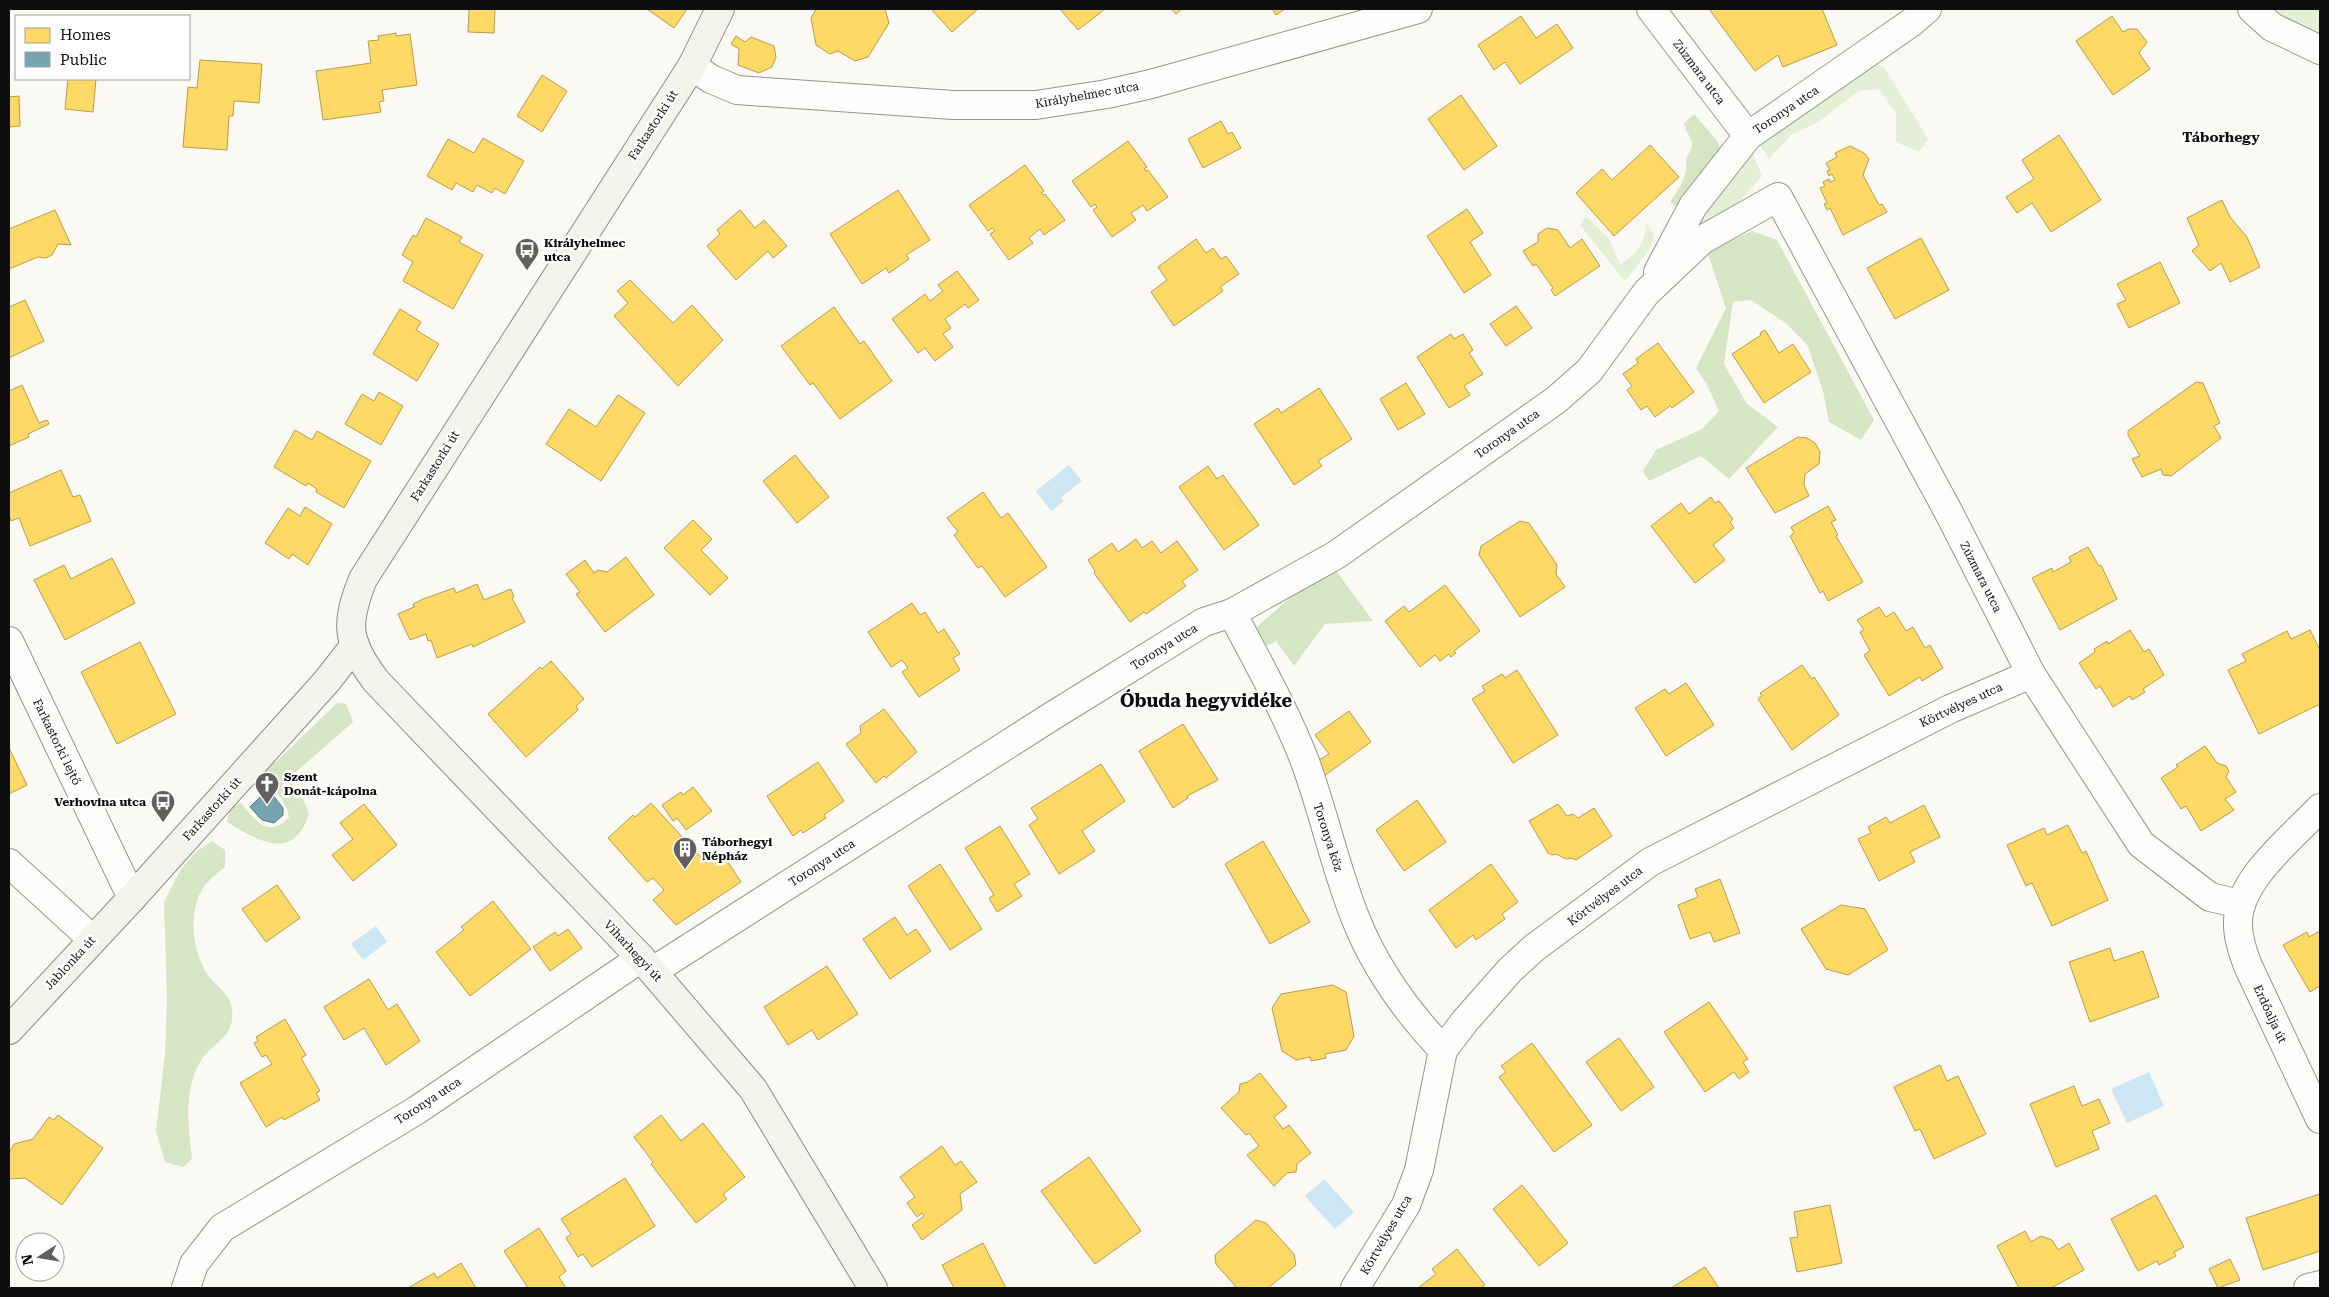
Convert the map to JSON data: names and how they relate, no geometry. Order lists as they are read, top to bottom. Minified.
{"streets":{"street":["Zúzmara utca","Királyhelmec utca","Toronya utca","Farkastorki út","Körtvélyes utca","Farkastorki lejtő","Toronya köz","Viharhegyi út","Jablonka út","Erdőalja út"]},"crossings":[["Zúzmara utca","Toronya utca"],["Zúzmara utca","Körtvélyes utca"],["Zúzmara utca","Erdőalja út"],["Királyhelmec utca","Farkastorki út"],["Toronya utca","Toronya köz"],["Toronya utca","Viharhegyi út"],["Farkastorki út","Farkastorki lejtő"],["Farkastorki út","Viharhegyi út"],["Farkastorki út","Jablonka út"],["Körtvélyes utca","Toronya köz"],["Farkastorki lejtő","Jablonka út"]],"districts":["Táborhegy","Óbuda hegyvidéke"],"places":{"bus stop":["Királyhelmec utca","Verhovina utca"],"church":["Szent Donát-kápolna"],"building":["Táborhegyi Népház"]},"legend":["Homes","Public"],"north":"left"}
